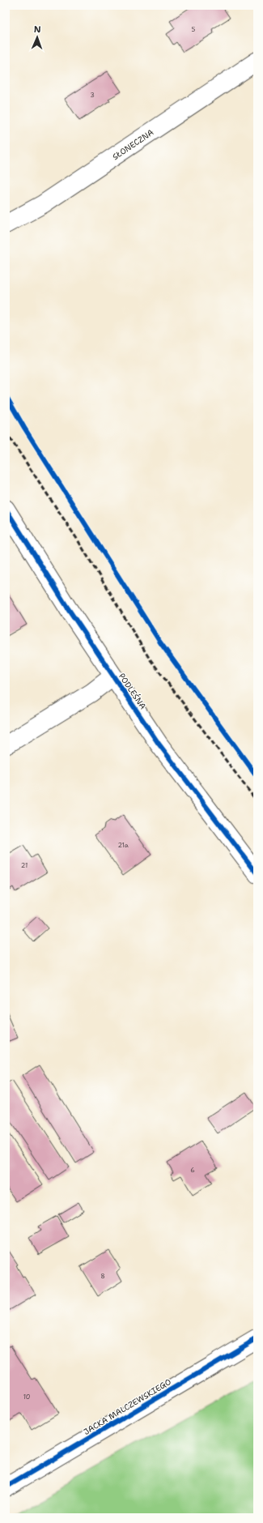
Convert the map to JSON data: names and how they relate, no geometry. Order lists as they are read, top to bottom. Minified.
{"streets":{"street":["SŁONECZNA","PODLEŚNA","JACKA MALCZEWSKIEGO"]},"house_numbers":["5","3","21a","21","6","8","10"],"north":"top"}
